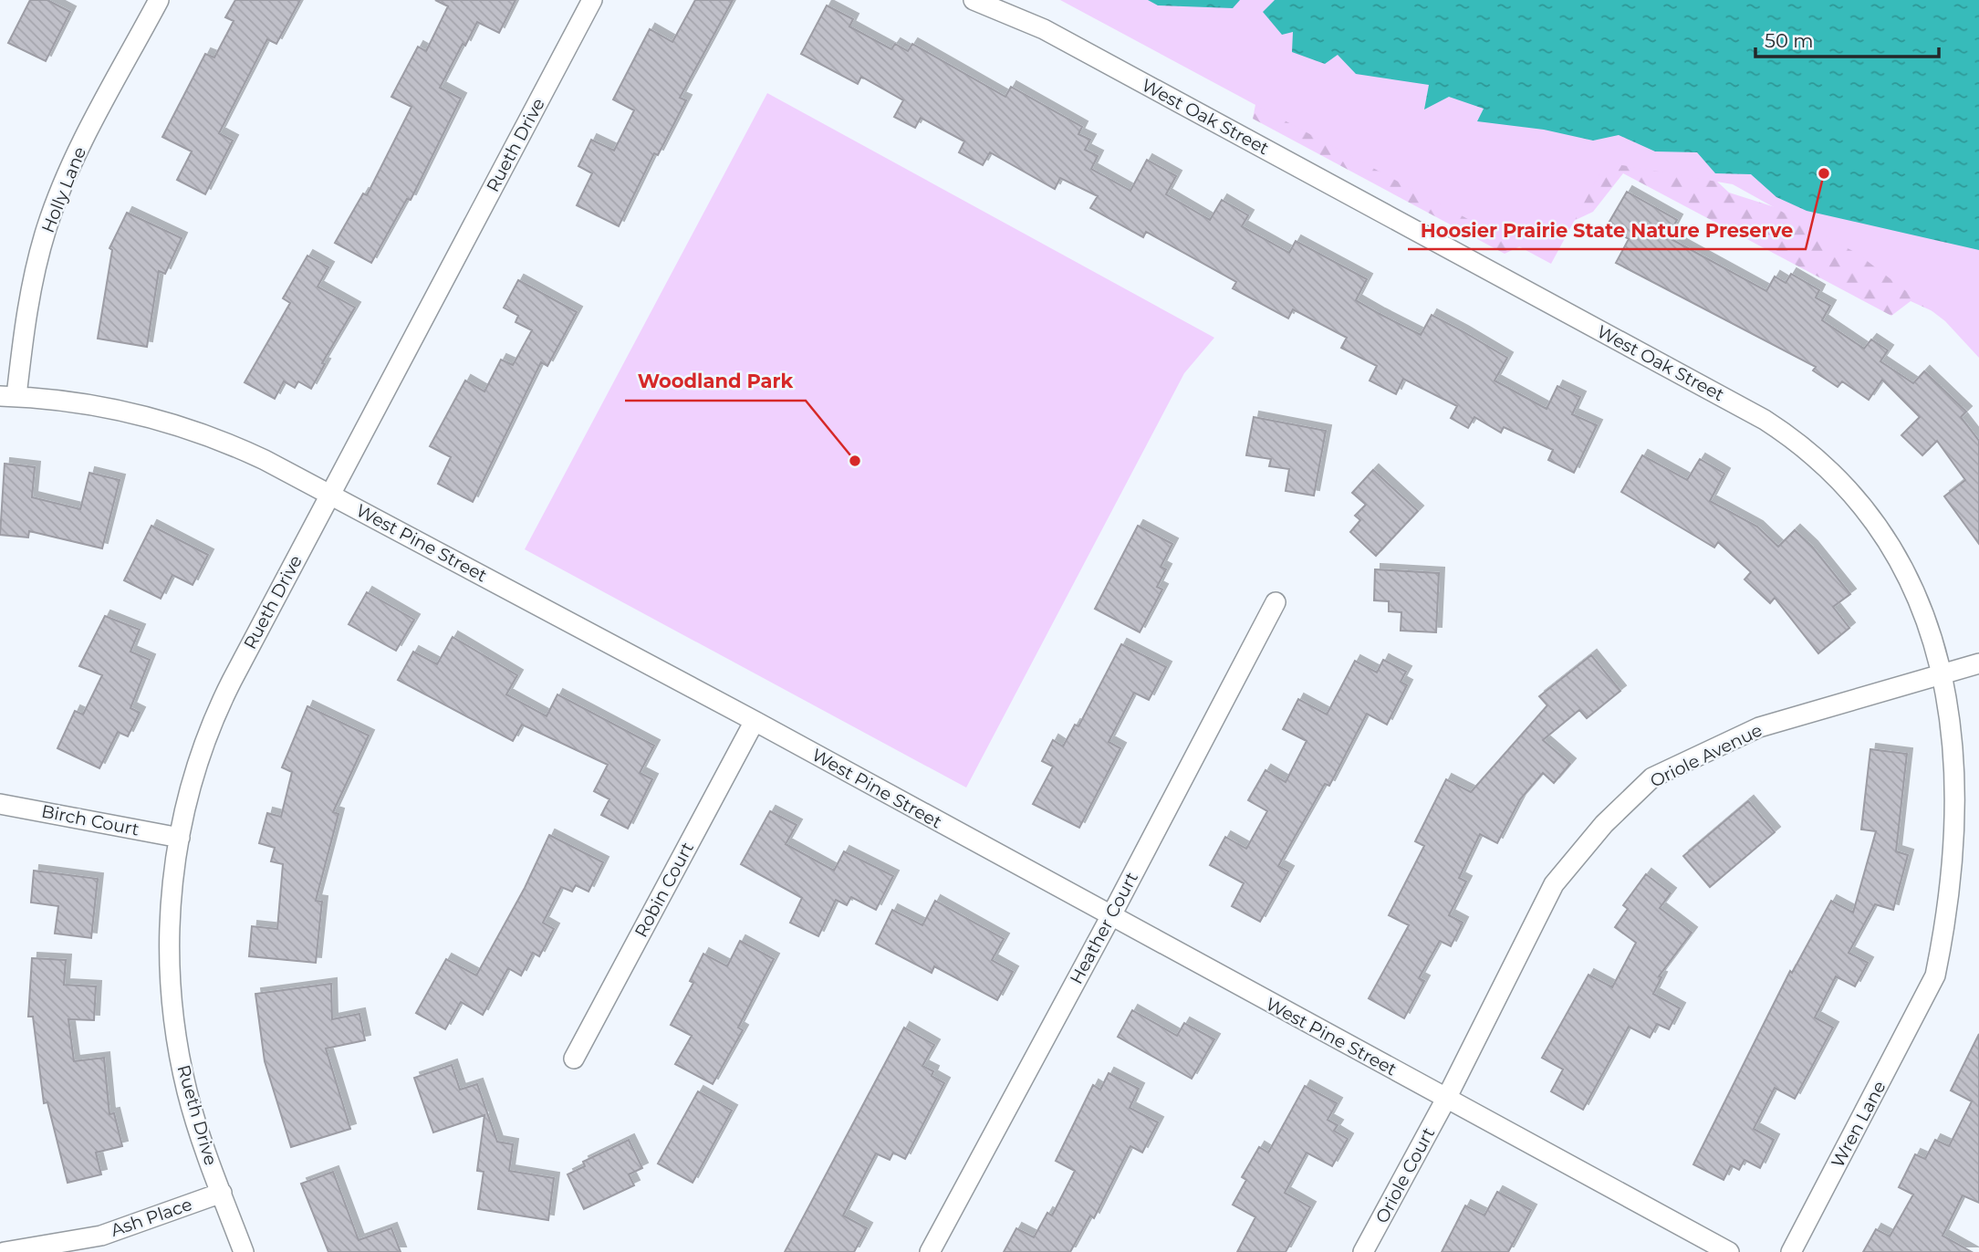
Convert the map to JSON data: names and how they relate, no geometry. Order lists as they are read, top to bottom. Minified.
{"streets":{"street":["West Oak Street","Rueth Drive","Holly Lane","West Pine Street","Oriole Avenue","Birch Court","Robin Court","Heather Court","Wren Lane","Oriole Court","Ash Place"]},"crossings":[["West Oak Street","Oriole Avenue"],["Rueth Drive","West Pine Street"],["Rueth Drive","Birch Court"],["Rueth Drive","Ash Place"],["Holly Lane","West Pine Street"],["West Pine Street","Oriole Avenue"],["West Pine Street","Robin Court"],["West Pine Street","Heather Court"],["West Pine Street","Oriole Court"],["Oriole Avenue","Oriole Court"]],"places":["Hoosier Prairie State Nature Preserve","Woodland Park"],"scale_bar":"50 m"}
